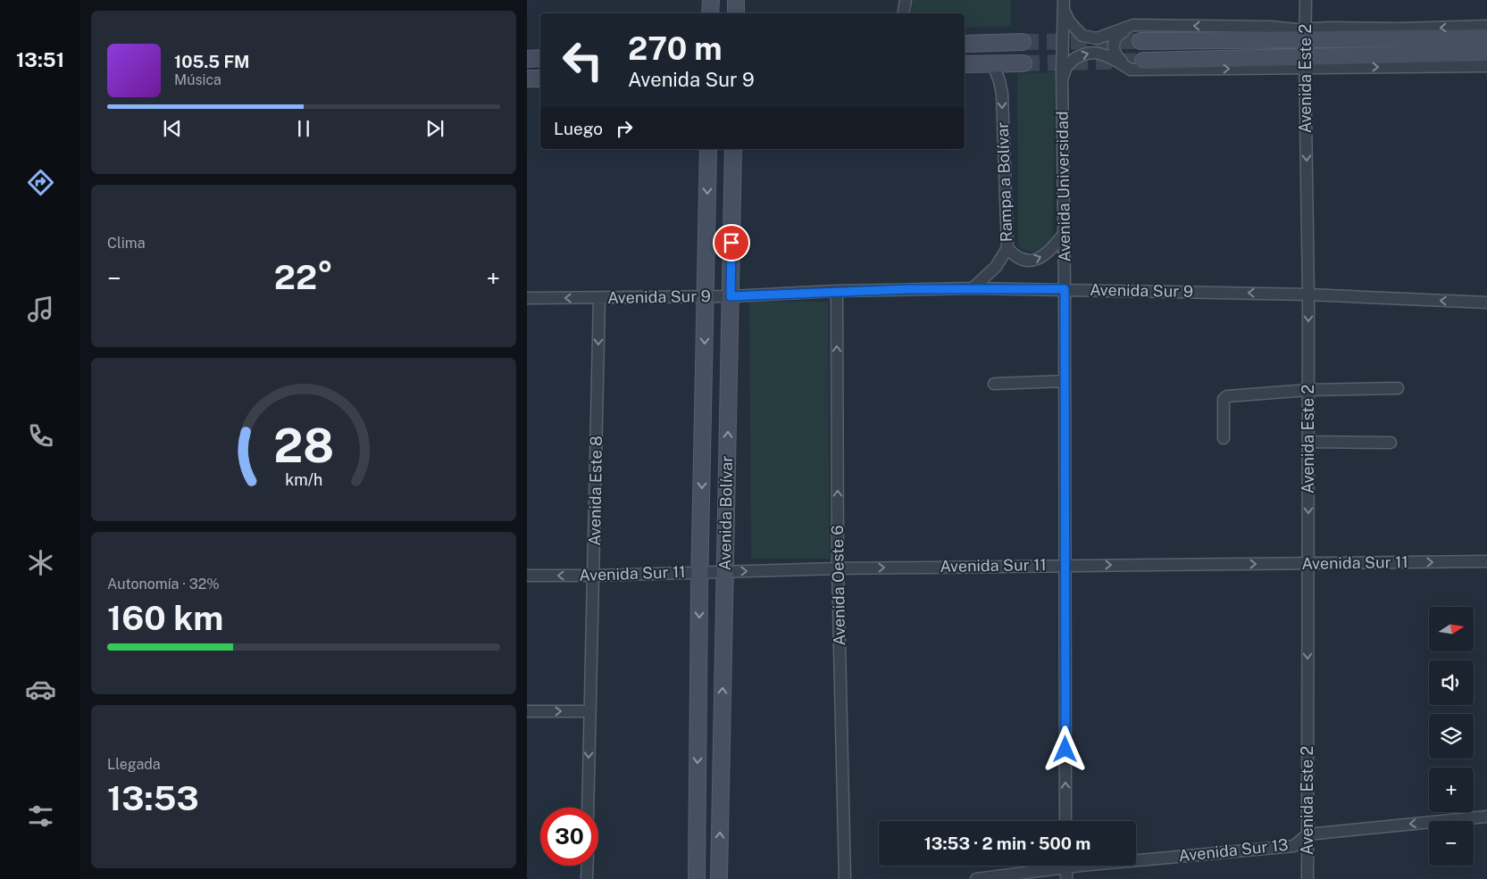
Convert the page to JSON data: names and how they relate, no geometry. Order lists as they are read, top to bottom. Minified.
{"streets":{"main road":["Avenida Bolívar"],"street":["Avenida Este 2","Rampa a Bolívar","Avenida Universidad","Avenida Sur 9","Avenida Este 8","Avenida Sur 11","Avenida Oeste 6","Avenida Sur 13"]},"crossings":[["Avenida Este 2","Avenida Sur 9"],["Avenida Este 2","Avenida Sur 11"],["Avenida Este 2","Avenida Sur 13"],["Rampa a Bolívar","Avenida Sur 9"],["Avenida Universidad","Avenida Sur 9"],["Avenida Universidad","Avenida Sur 11"],["Avenida Sur 9","Avenida Este 8"],["Avenida Sur 9","Avenida Bolívar"],["Avenida Sur 9","Avenida Oeste 6"],["Avenida Este 8","Avenida Sur 11"],["Avenida Bolívar","Avenida Sur 11"],["Avenida Sur 11","Avenida Oeste 6"]],"one_way":["Avenida Este 2","Rampa a Bolívar","Avenida Sur 9","Avenida Este 8","Avenida Sur 11","Avenida Oeste 6","Avenida Sur 13"],"north":"right","page":{"tabs":"13:51","turn":["270 m","Avenida Sur 9"],"song":["105.5 FM","Música"],"then":"Luego","tile":["Clima",["Autonomía · 32%","160 km"],["Llegada","13:53"]],"heat":["−","22°","+"],"map_buttons":["+","−"],"limit":"30","trip":"13:53 · 2 min · 500 m","gauge":["28","km/h"]}}
